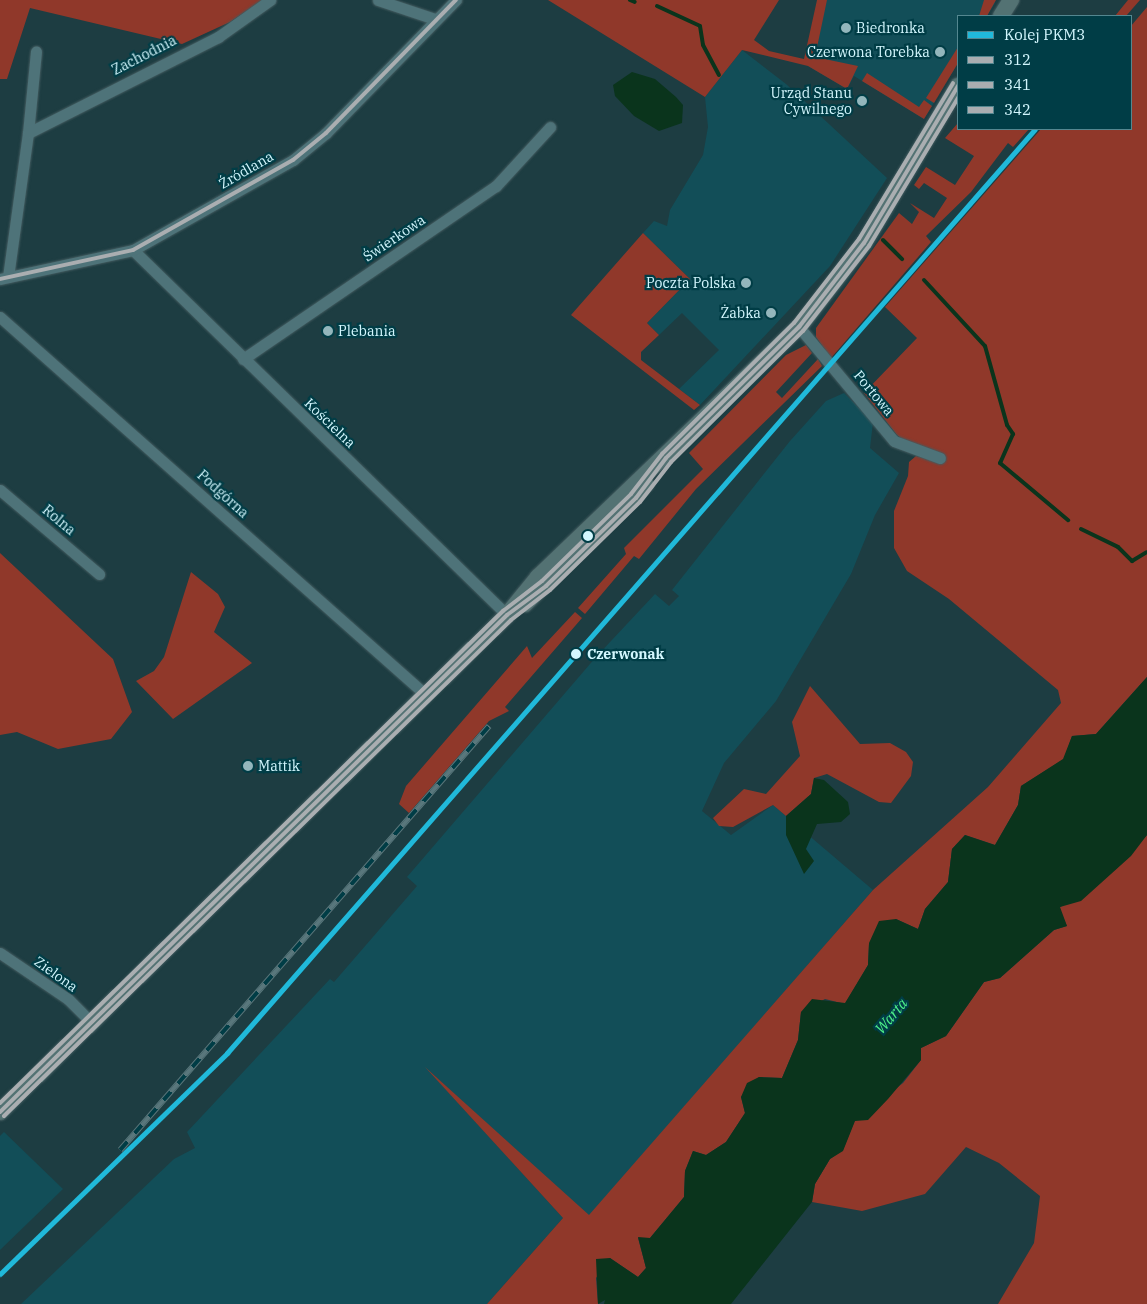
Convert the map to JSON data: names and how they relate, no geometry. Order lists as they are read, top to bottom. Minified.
{"streets":{"street":["Zachodnia","Źródlana","Świerkowa","Portowa","Kościelna","Podgórna","Rolna","Zielona"]},"crossings":[["Źródlana","Kościelna"],["Świerkowa","Kościelna"]],"water":["Warta"],"places":["Biedronka","Czerwona Torebka","Urząd Stanu Cywilnego","Poczta Polska","Żabka","Plebania","Czerwonak","Mattik"],"lines":["transit line 312","transit line 342","transit line 341","rail line PKM3"],"legend":["Kolej PKM3","312","341","342"]}
